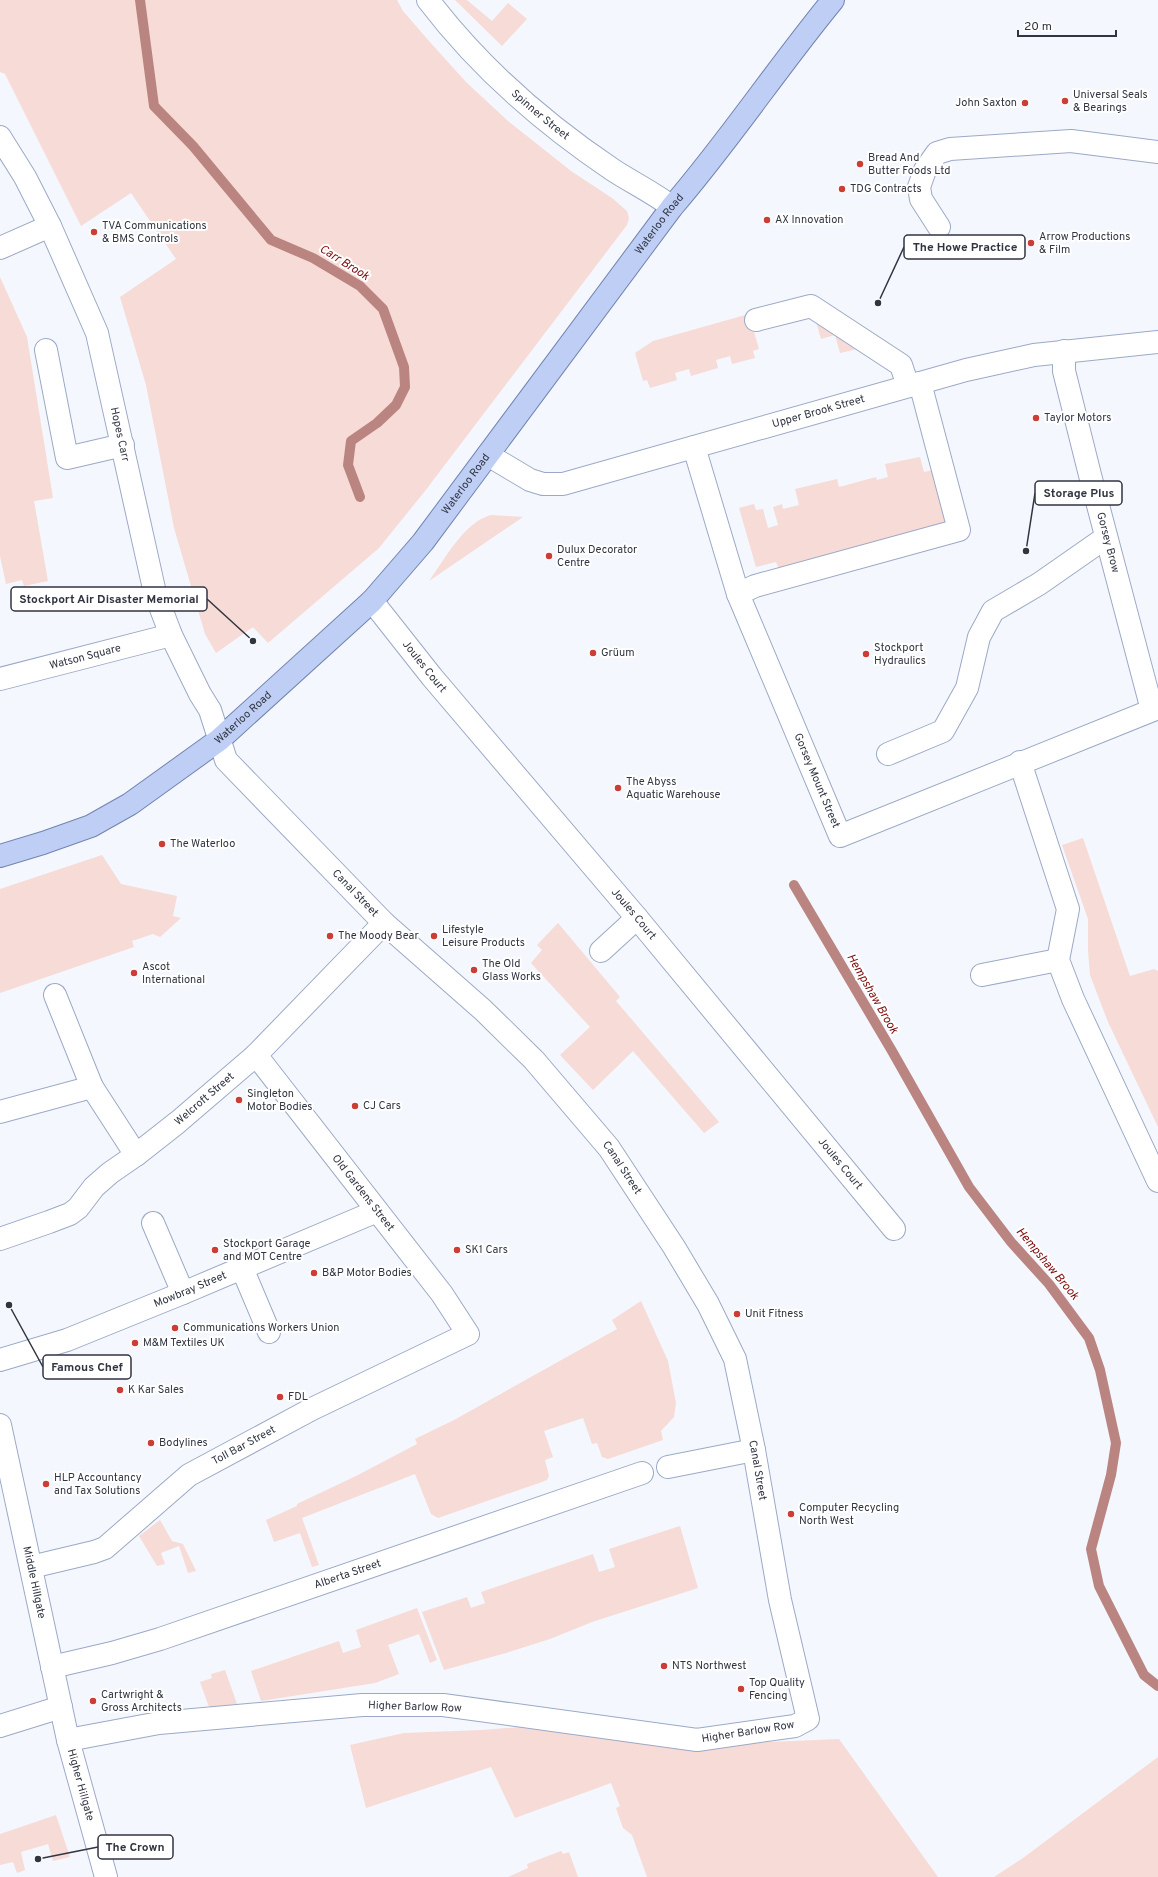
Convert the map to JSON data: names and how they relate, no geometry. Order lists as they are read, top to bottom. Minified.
{"streets":{"main road":["Waterloo Road"],"street":["Spinner Street","Upper Brook Street","Hopes Carr","Gorsey Brow","Watson Square","Joules Court","Gorsey Mount Street","Canal Street","Welcroft Street","Old Gardens Street","Mowbray Street","Toll Bar Street","Alberta Street","Middle Hillgate","Higher Barlow Row","Higher Hillgate"]},"crossings":[["Spinner Street","Waterloo Road"],["Waterloo Road","Upper Brook Street"],["Waterloo Road","Hopes Carr"],["Waterloo Road","Joules Court"],["Waterloo Road","Canal Street"],["Upper Brook Street","Gorsey Brow"],["Upper Brook Street","Gorsey Mount Street"],["Hopes Carr","Watson Square"],["Hopes Carr","Canal Street"],["Gorsey Brow","Gorsey Mount Street"],["Canal Street","Welcroft Street"],["Canal Street","Higher Barlow Row"],["Welcroft Street","Old Gardens Street"],["Old Gardens Street","Mowbray Street"],["Old Gardens Street","Toll Bar Street"],["Toll Bar Street","Middle Hillgate"],["Alberta Street","Middle Hillgate"],["Middle Hillgate","Higher Barlow Row"],["Middle Hillgate","Higher Hillgate"],["Higher Barlow Row","Higher Hillgate"]],"water":["Carr Brook","Hempshaw Brook"],"places":["Universal Seals & Bearings","John Saxton","Bread And Butter Foods Ltd","TDG Contracts","AX Innovation","TVA Communications & BMS Controls","Arrow Productions & Film","The Howe Practice","Taylor Motors","Storage Plus","Dulux Decorator Centre","Stockport Air Disaster Memorial","Grüum","Stockport Hydraulics","The Abyss Aquatic Warehouse","The Waterloo","The Moody Bear","Lifestyle Leisure Products","The Old Glass Works","Ascot International","Singleton Motor Bodies","CJ Cars","Stockport Garage and MOT Centre","SK1 Cars","B&P Motor Bodies","Famous Chef","Unit Fitness","Communications Workers Union","M&M Textiles UK","K Kar Sales","FDL","Bodylines","HLP Accountancy and Tax Solutions","Computer Recycling North West","NTS Northwest","Top Quality Fencing","Cartwright & Gross Architects","The Crown"],"scale_bar":"20 m"}
